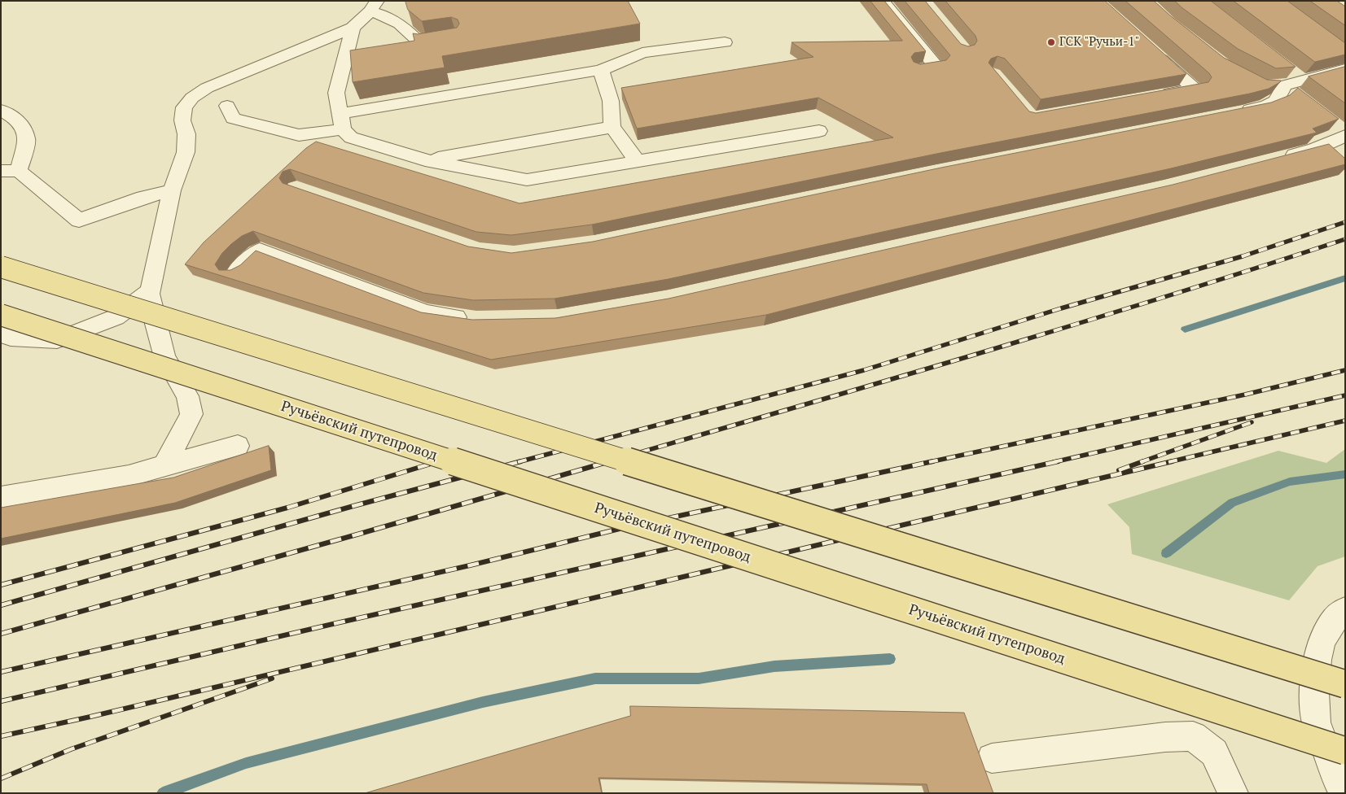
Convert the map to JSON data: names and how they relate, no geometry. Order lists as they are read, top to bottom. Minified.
{"streets":{"main road":["Ручьёвский путепровод"]},"places":["ГСК \"Ручьи-1\""]}
